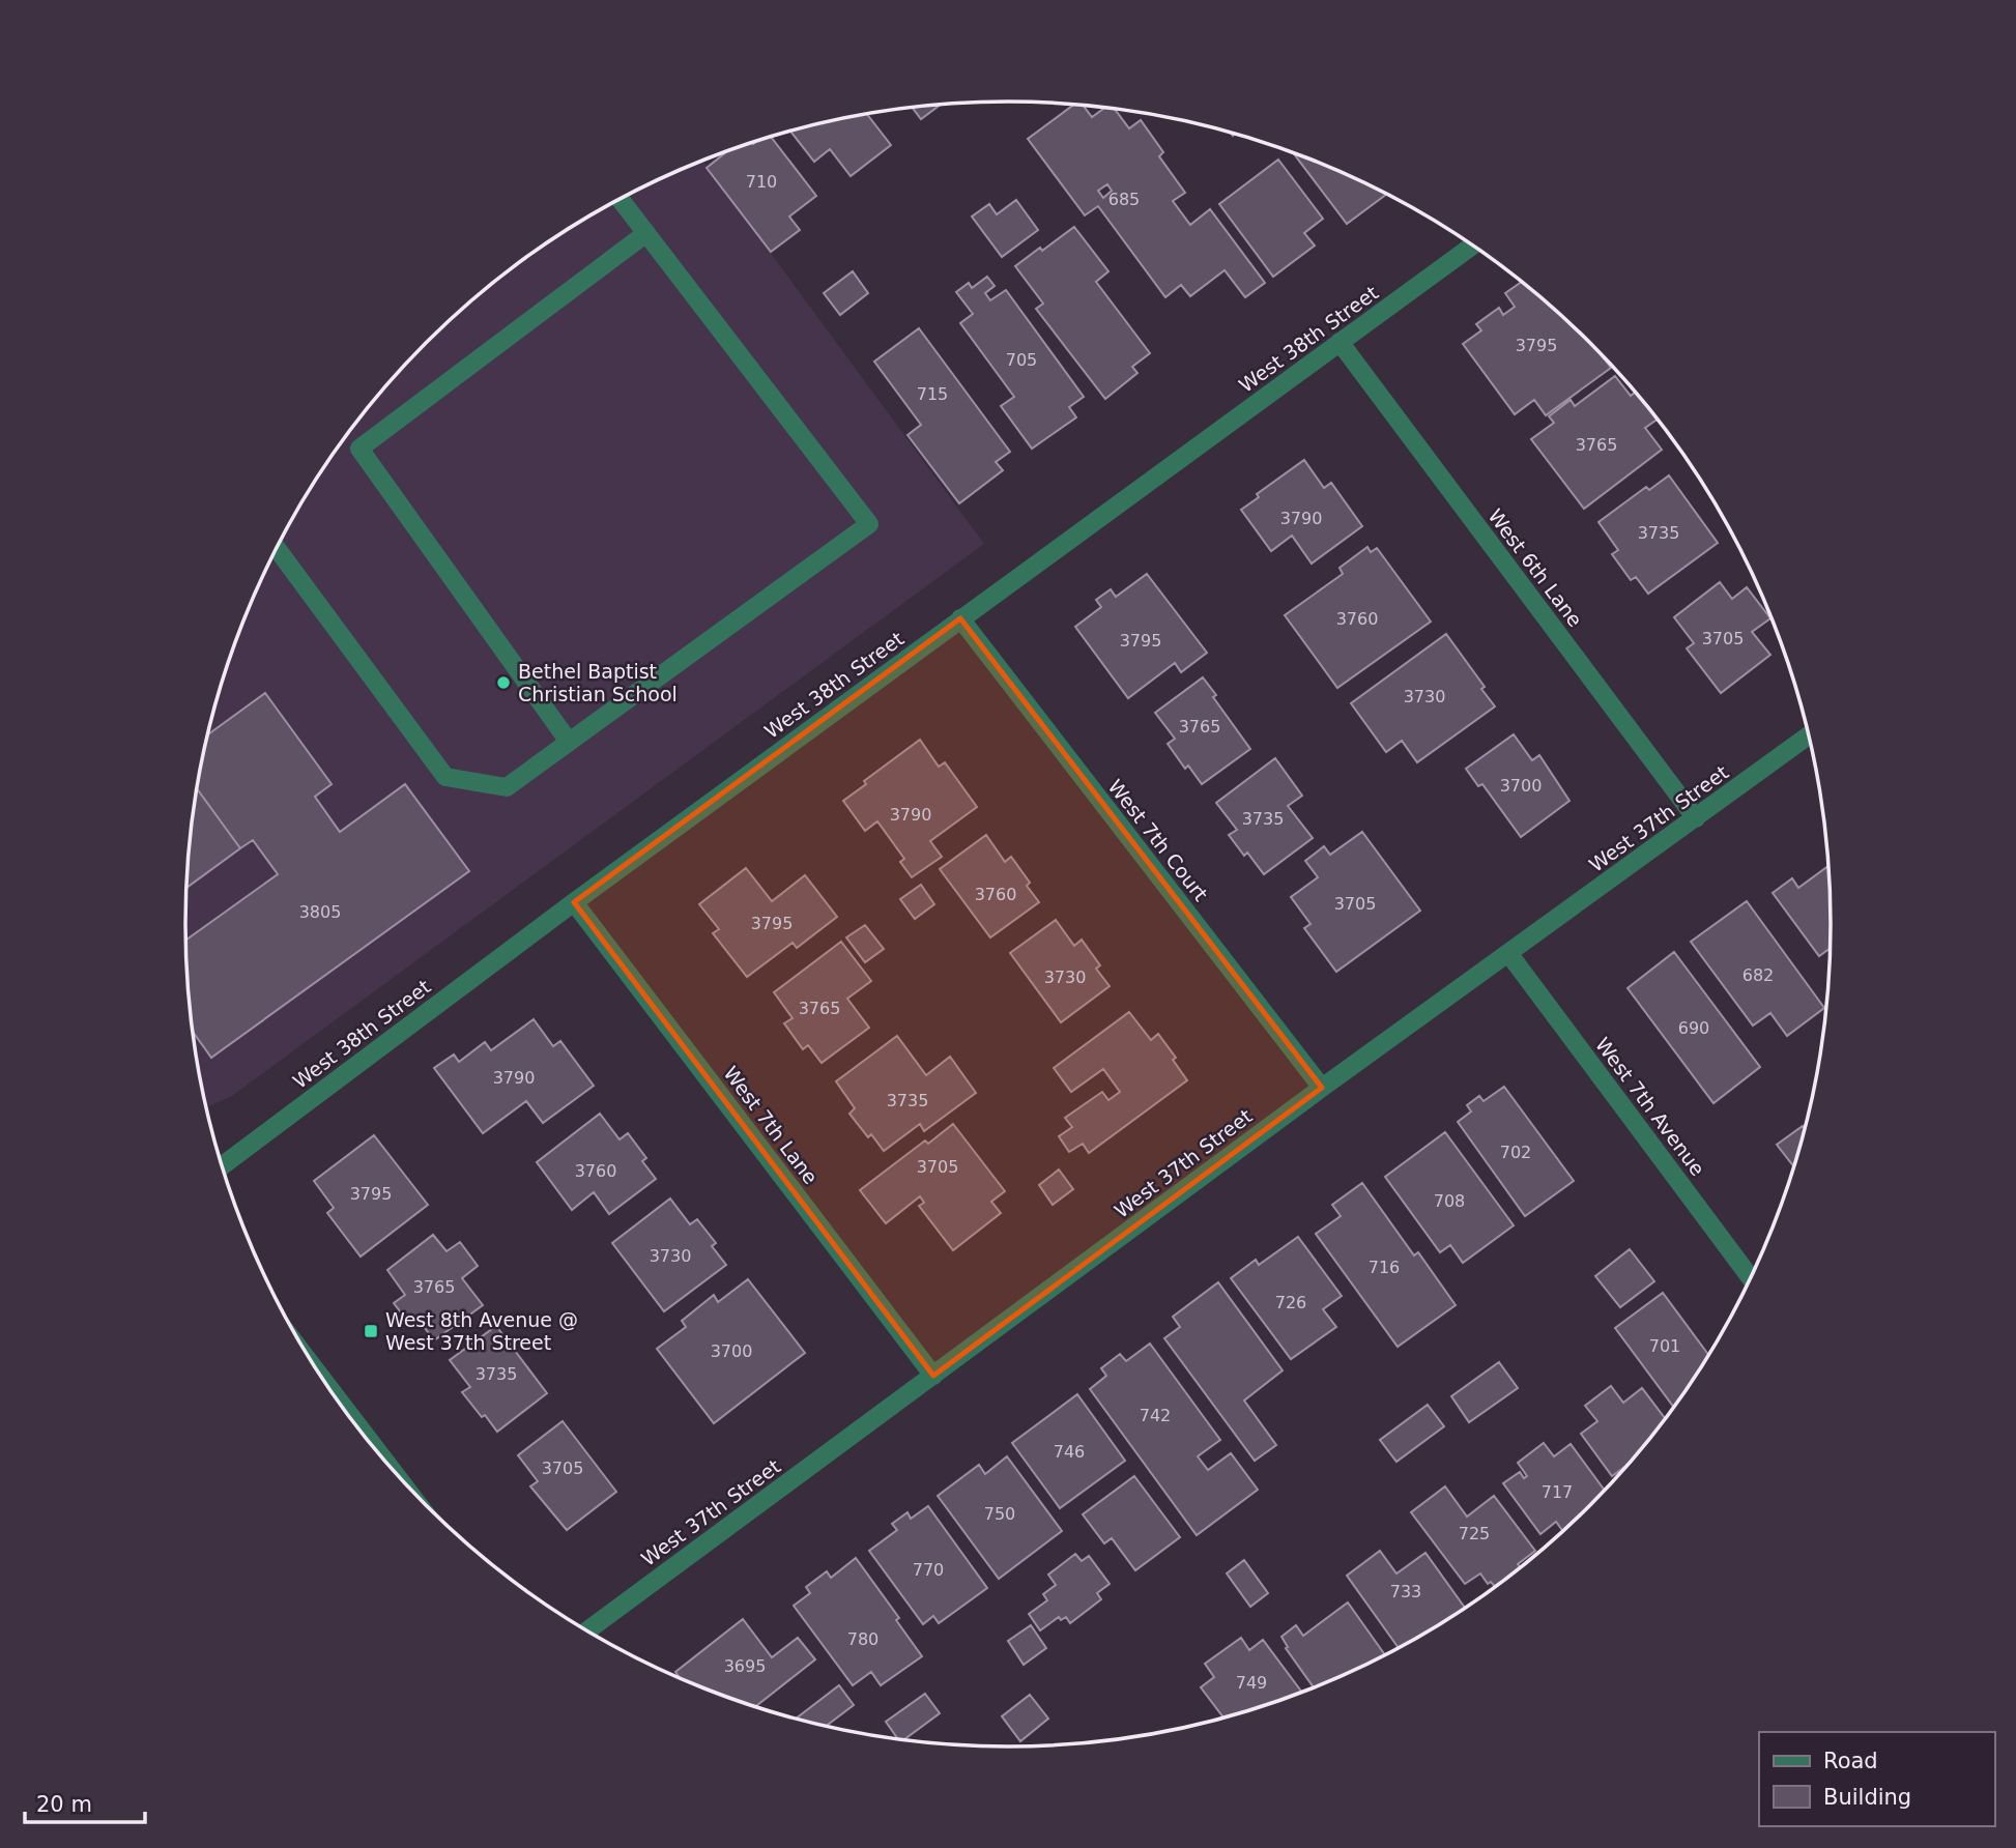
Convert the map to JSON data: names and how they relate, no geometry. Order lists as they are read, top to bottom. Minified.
{"streets":{"street":["West 38th Street","West 6th Lane","West 37th Street","West 7th Court","West 7th Avenue","West 7th Lane"]},"crossings":[["West 38th Street","West 6th Lane"],["West 38th Street","West 7th Court"],["West 38th Street","West 7th Lane"],["West 6th Lane","West 37th Street"],["West 37th Street","West 7th Court"],["West 37th Street","West 7th Avenue"],["West 37th Street","West 7th Lane"]],"places":{"other":["Bethel Baptist Christian School"],"transit":["West 8th Avenue @ West 37th Street"]},"house_numbers":["710","685","3795","705","715","3765","3790","3735","3760","3705","3795","3730","3765","3700","3790","3735","3760","3705","3805","3795","682","3730","3765","690","3790","3735","702","3705","3760","3795","708","3730","716","3765","726","701","3700","3735","742","746","3705","717","750","725","770","733","780","3695","749"],"legend":["Road","Building"],"scale_bar":"20 m"}
